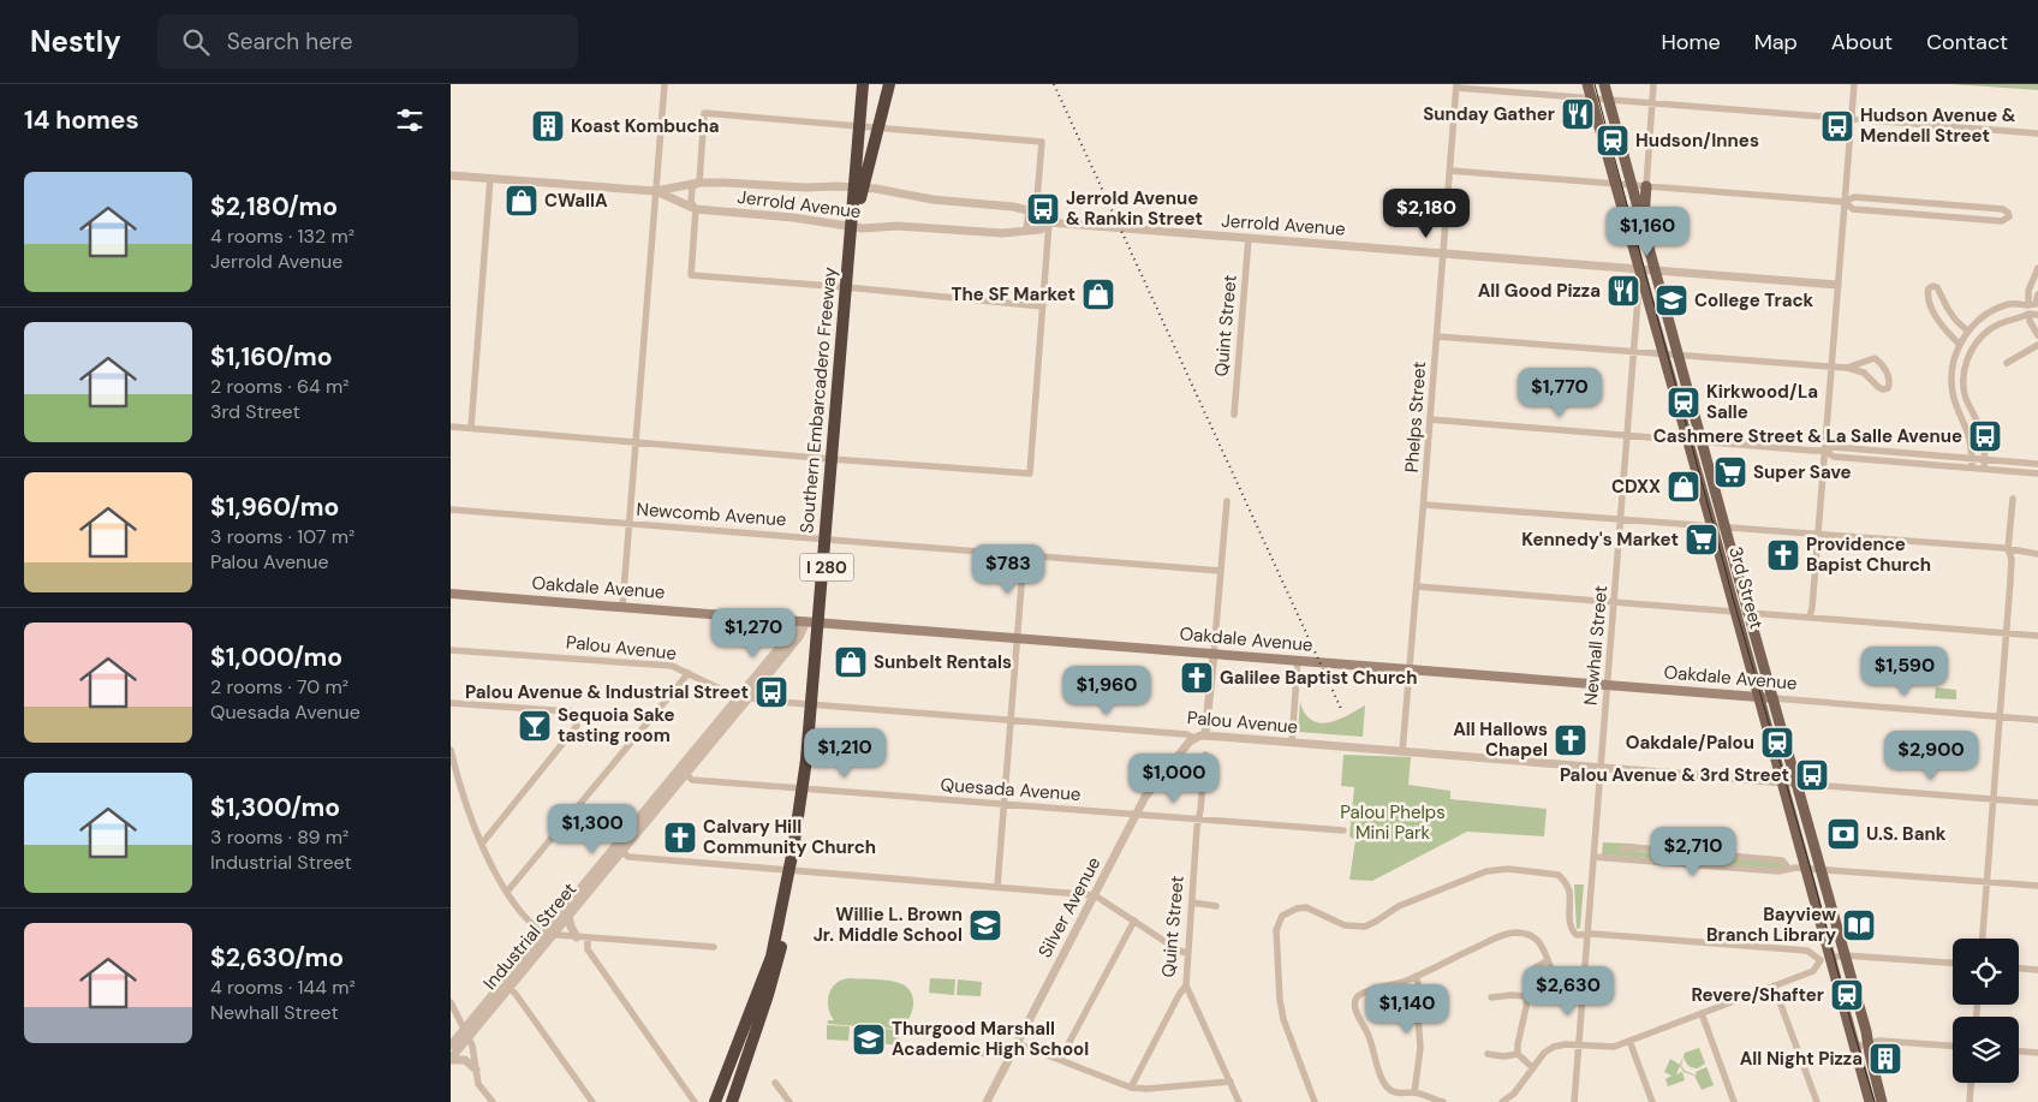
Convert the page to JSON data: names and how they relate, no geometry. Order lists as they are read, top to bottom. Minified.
{"streets":{"highway":["Southern Embarcadero Freeway","I 280"],"main road":["Oakdale Avenue","3rd Street"],"street":["Jerrold Avenue","Quint Street","Phelps Street","Newcomb Avenue","Newhall Street","Palou Avenue","Quesada Avenue","Silver Avenue","Industrial Street"]},"crossings":[["Jerrold Avenue","Quint Street"],["Jerrold Avenue","Phelps Street"],["Jerrold Avenue","3rd Street"],["Quint Street","Quesada Avenue"],["Phelps Street","Oakdale Avenue"],["Phelps Street","Palou Avenue"],["Oakdale Avenue","3rd Street"],["Oakdale Avenue","Newhall Street"],["Oakdale Avenue","Industrial Street"],["3rd Street","Palou Avenue"],["Newhall Street","Palou Avenue"],["Palou Avenue","Silver Avenue"],["Palou Avenue","Industrial Street"],["Quesada Avenue","Silver Avenue"],["Quesada Avenue","Industrial Street"]],"parks":["Palou Phelps Mini Park"],"places":{"restaurant":["Sunday Gather","All Good Pizza"],"building":["Koast Kombucha","All Night Pizza"],"bus stop":["Hudson Avenue & Mendell Street","Jerrold Avenue & Rankin Street","Cashmere Street & La Salle Avenue","Palou Avenue & Industrial Street","Palou Avenue & 3rd Street"],"station":["Hudson/Innes","Kirkwood/La Salle","Oakdale/Palou","Revere/Shafter"],"shop":["CWallA","The SF Market","CDXX","Sunbelt Rentals"],"school or university":["College Track","Willie L. Brown Jr. Middle School","Thurgood Marshall Academic High School"],"supermarket":["Super Save","Kennedy's Market"],"church":["Providence Bapist Church","Galilee Baptist Church","All Hallows Chapel","Calvary Hill Community Church"],"bar":["Sequoia Sake tasting room"],"bank":["U.S. Bank"],"library":["Bayview Branch Library"]},"page":{"header":"Nestly","search":"Search here","nav":["Home","Map","About","Contact"],"heading":"14 homes","list":[{"name":"$2,180/mo","note":"4 rooms · 132 m² · Jerrold Avenue"},{"name":"$1,160/mo","note":"2 rooms · 64 m² · 3rd Street"},{"name":"$1,960/mo","note":"3 rooms · 107 m² · Palou Avenue"},{"name":"$1,000/mo","note":"2 rooms · 70 m² · Quesada Avenue"},{"name":"$1,300/mo","note":"3 rooms · 89 m² · Industrial Street"},{"name":"$2,630/mo","note":"4 rooms · 144 m² · Newhall Street"}],"price":["$2,180","$1,160","$1,770","$783","$1,270","$1,590","$1,960","$1,210","$2,900","$1,000","$1,300","$2,710","$2,630","$1,140"]}}
